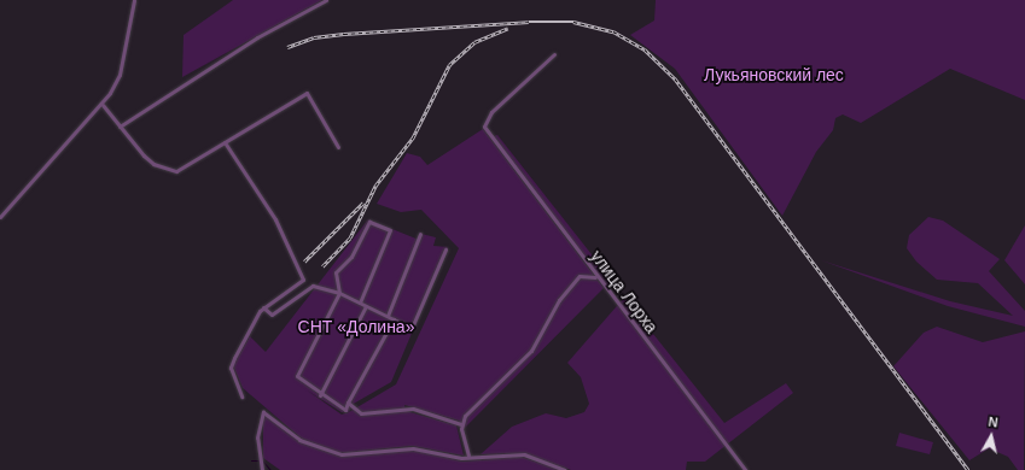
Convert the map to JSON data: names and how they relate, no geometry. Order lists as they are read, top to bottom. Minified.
{"streets":{"street":["улица Лорха"]},"parks":["Лукьяновский лес","СНТ «Долина»"],"north":"top"}
